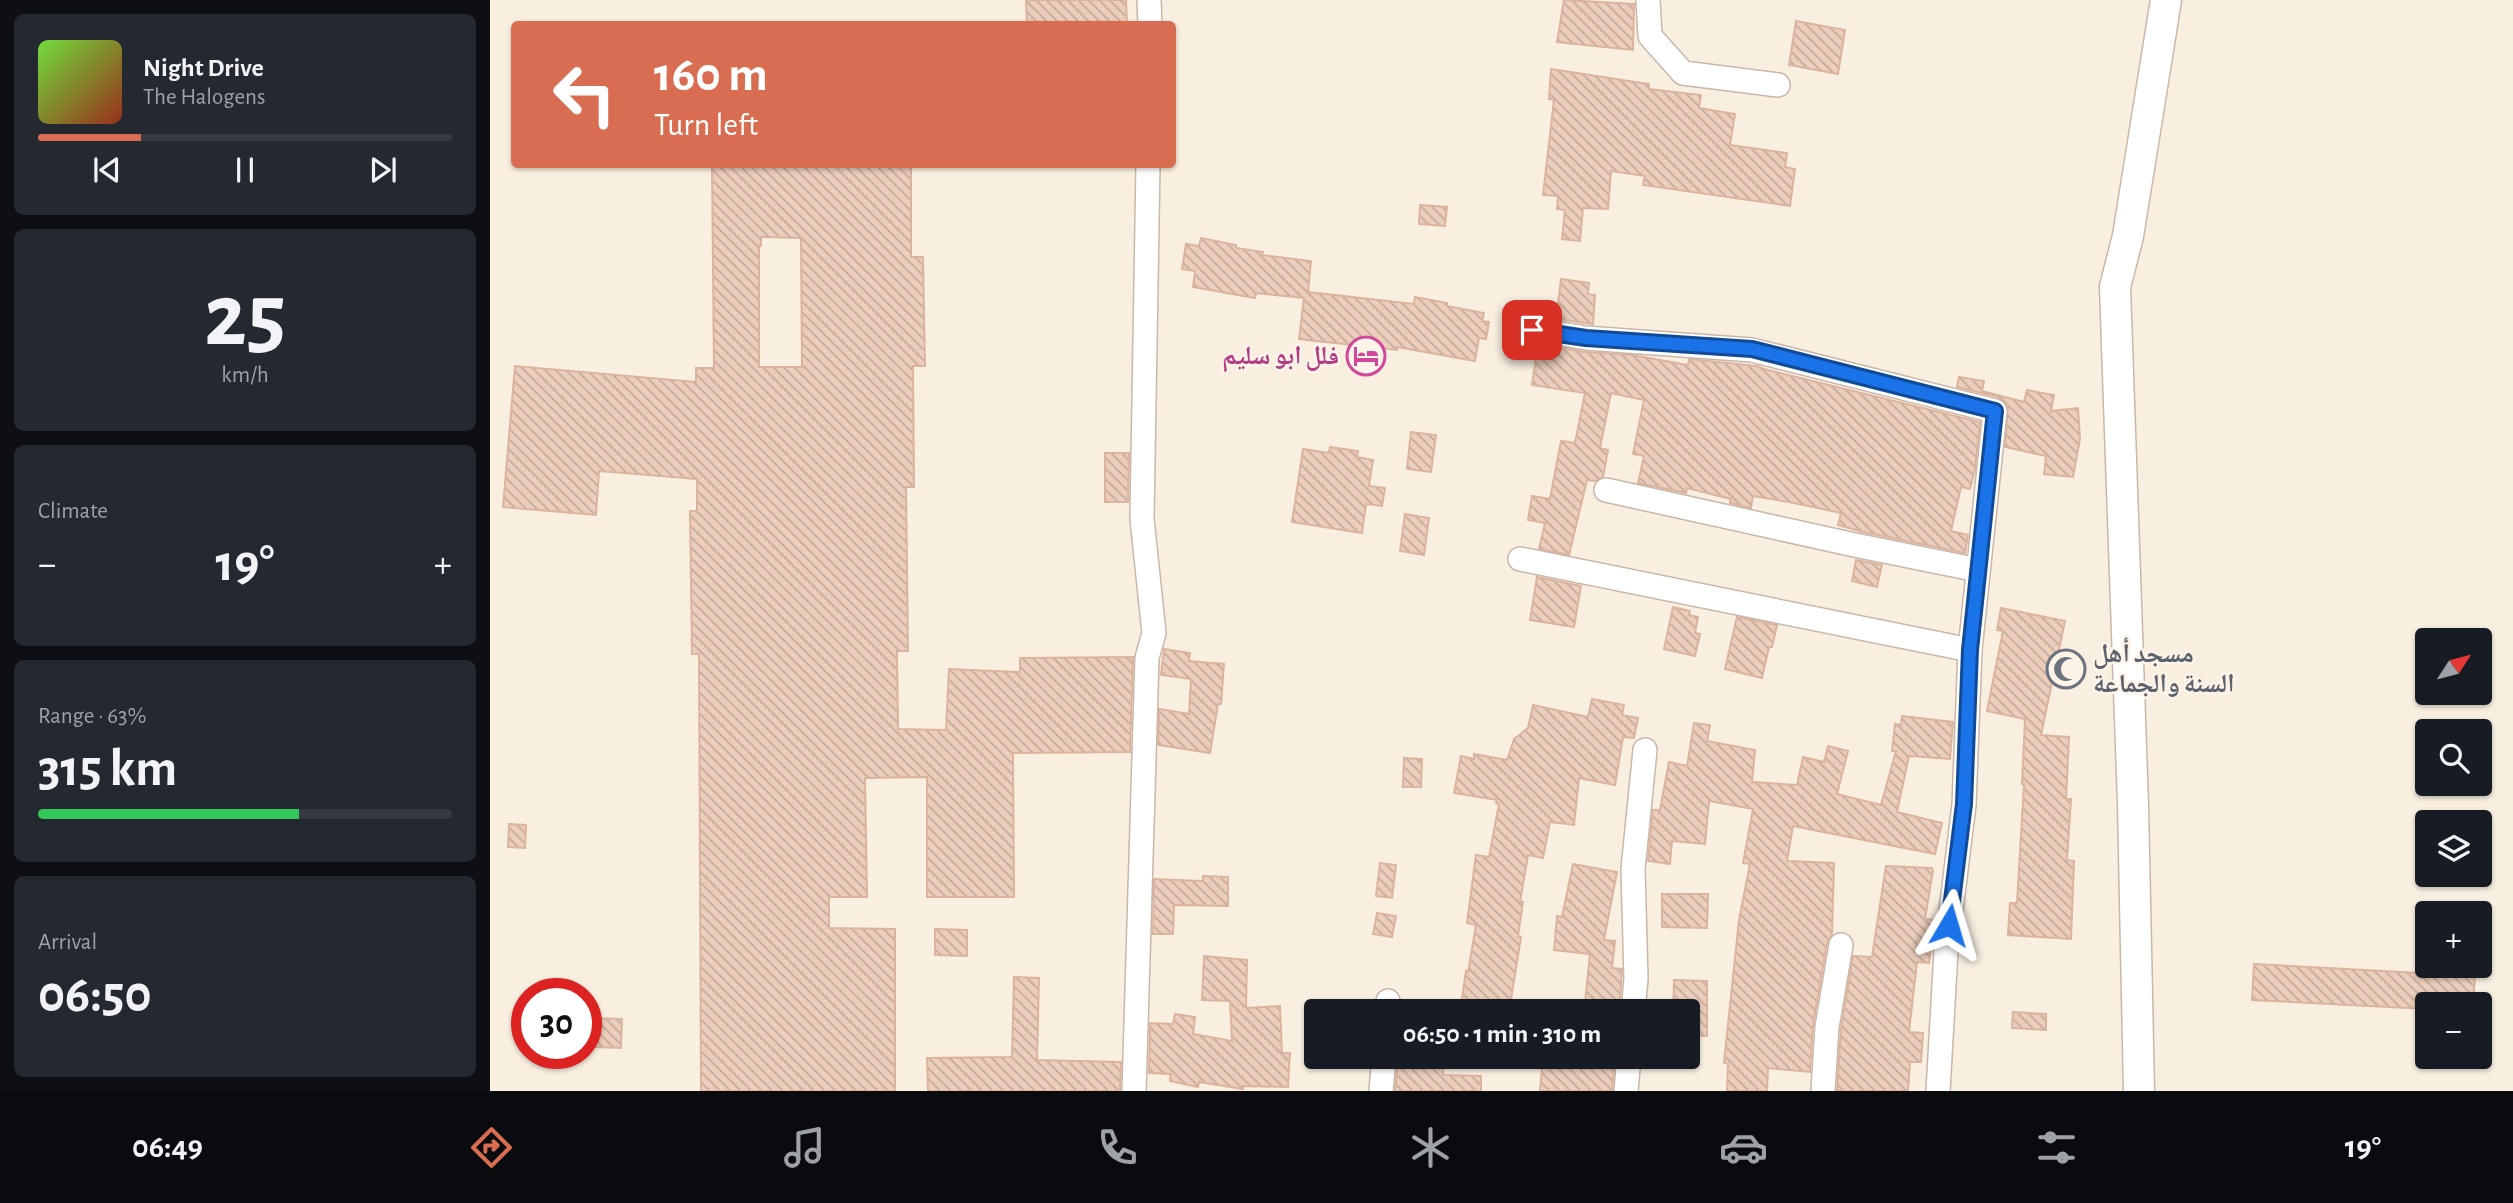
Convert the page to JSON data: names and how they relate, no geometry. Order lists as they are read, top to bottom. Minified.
{"places":{"hotel":["فلل ابو سليم"],"mosque":["مسجد أهل السنة والجماعة"]},"north":"top right","page":{"turn":["160 m","Turn left"],"song":["Night Drive","The Halogens"],"tile":[["25","km/h"],"Climate",["Range · 63%","315 km"],["Arrival","06:50"]],"heat":["−","19°","+"],"map_buttons":["+","−"],"limit":"30","trip":"06:50 · 1 min · 310 m","tabs":["06:49","19°"]}}
